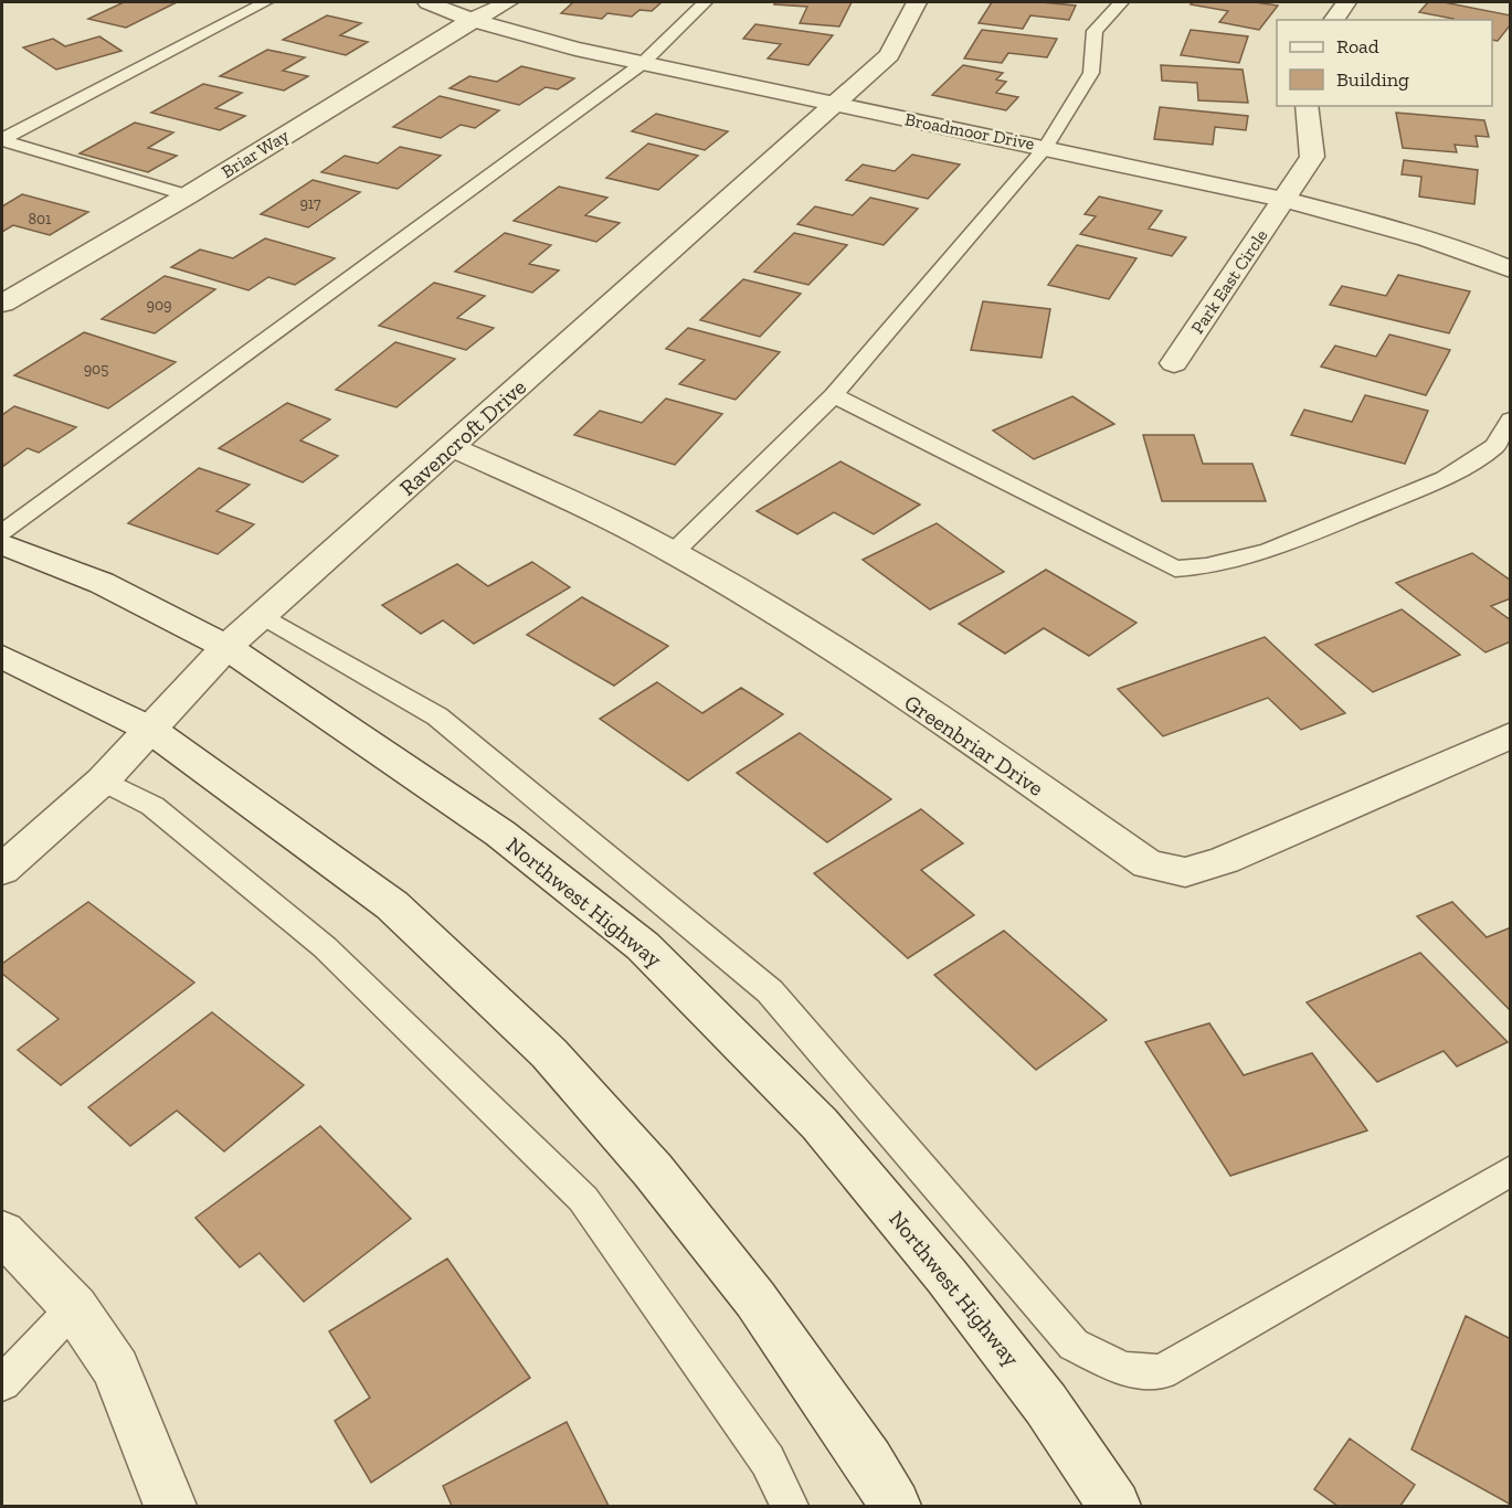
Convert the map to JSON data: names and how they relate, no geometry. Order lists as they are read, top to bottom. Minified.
{"streets":{"street":["Broadmoor Drive","Briar Way","Park East Circle","Ravencroft Drive","Greenbriar Drive","Northwest Highway"]},"crossings":[["Broadmoor Drive","Briar Way"],["Broadmoor Drive","Park East Circle"],["Broadmoor Drive","Ravencroft Drive"],["Ravencroft Drive","Greenbriar Drive"],["Ravencroft Drive","Northwest Highway"]],"house_numbers":["917","801","909","905"],"legend":["Road","Building"]}
